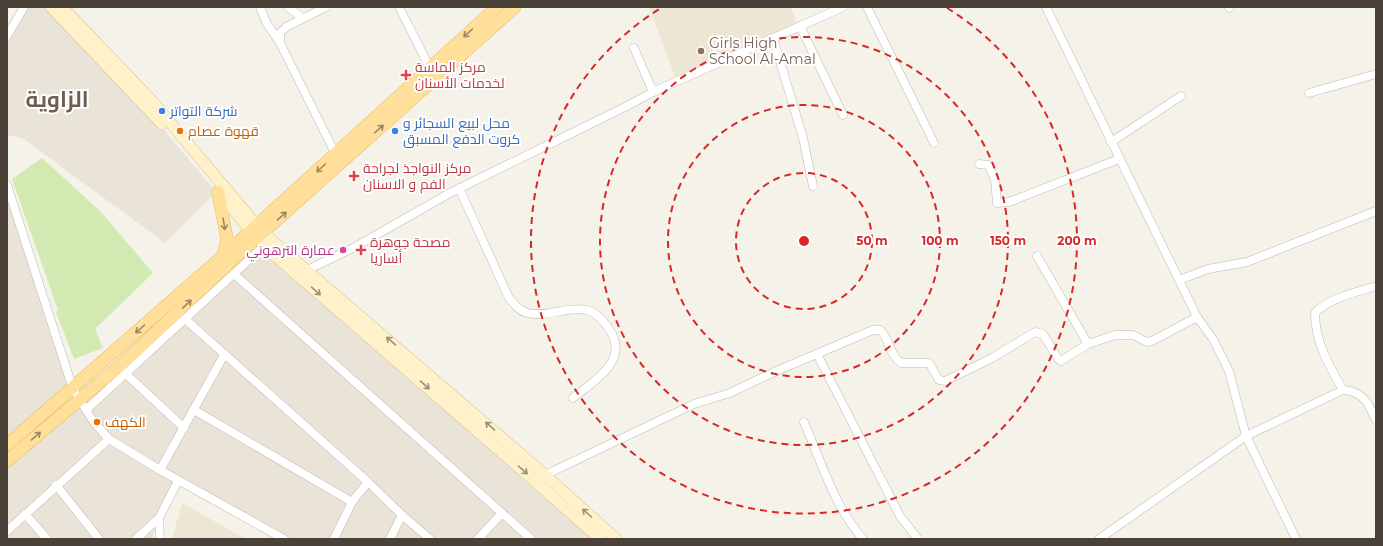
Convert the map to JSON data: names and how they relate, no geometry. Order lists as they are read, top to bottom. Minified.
{"districts":["الزاوية"],"places":{"other":["Girls High School Al-Amal","شركة التواتر","قهوة عصام","محل لبيع السجائر و كروت الدفع المسبق","عمارة الترهوني","الكهف"],"health":["مركز الماسة لخدمات الأسنان","مركز النواجذ لجراحة الفم و الاسنان","مصحة جوهرة أساريا"]},"rings":["50 m","100 m","150 m","200 m"]}
